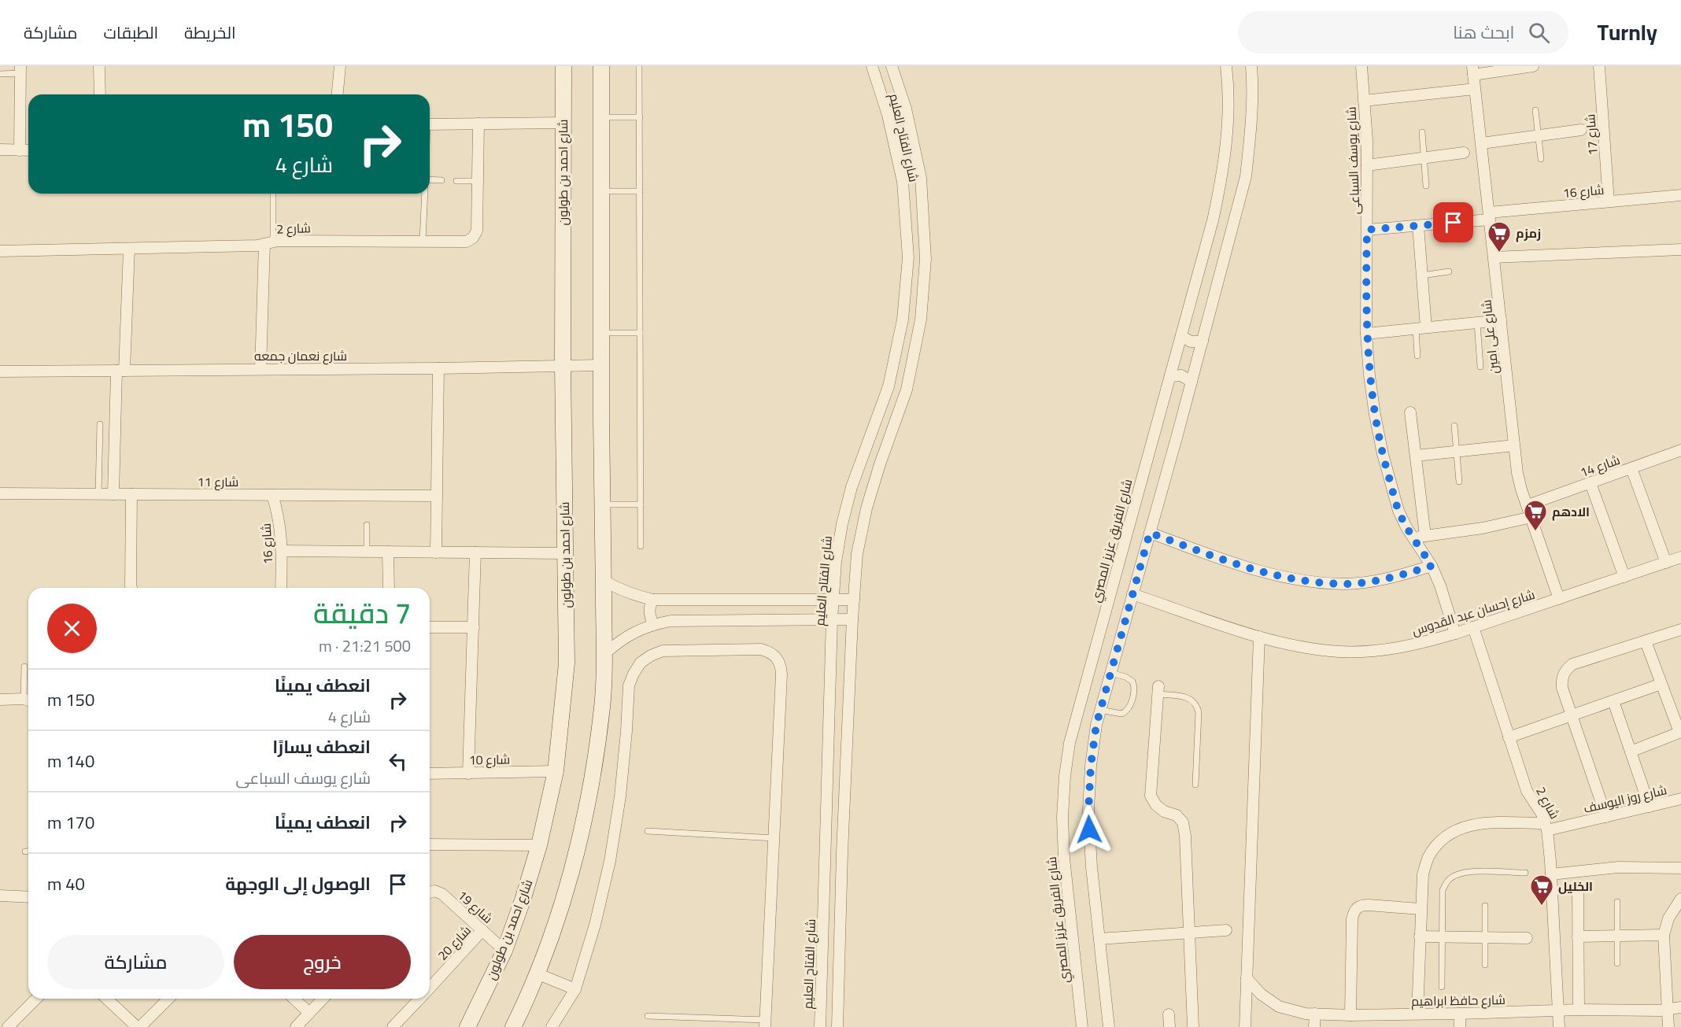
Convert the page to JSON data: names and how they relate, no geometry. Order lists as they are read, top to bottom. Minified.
{"streets":{"street":["شارع 17","شارع الفتاح العليم","شارع يوسف السباعى","شارع احمد بن طولون","شارع 16","شارع 2","شارع على امين","شارع نعمان جمعه","شارع 14","شارع 11","شارع الفريق عزيز المصري","شارع إحسان عبد القدوس","شارع 10","شارع روز اليوسف","شارع 19","شارع 20","شارع حافظ ابراهيم"]},"crossings":[["شارع 17","شارع 16"],["شارع يوسف السباعى","شارع 16"],["شارع يوسف السباعى","شارع إحسان عبد القدوس"],["شارع احمد بن طولون","شارع نعمان جمعه"],["شارع احمد بن طولون","شارع 10"],["شارع احمد بن طولون","شارع 19"],["شارع 16","شارع على امين"],["شارع 16","شارع 11"],["شارع 2","شارع إحسان عبد القدوس"],["شارع 2","شارع روز اليوسف"],["شارع 2","شارع حافظ ابراهيم"],["شارع على امين","شارع 14"],["شارع على امين","شارع إحسان عبد القدوس"],["شارع روز اليوسف","شارع حافظ ابراهيم"],["شارع 19","شارع 20"]],"places":{"supermarket":["زمزم","الادهم","الخليل"]},"page":{"header":"Turnly","search":"ابحث هنا","nav":["الخريطة","الطبقات","مشاركة"],"turn":["150 m","شارع 4"],"heading":["7 دقيقة","500 m · 21:21"],"list":[{"name":"انعطف يمينًا","note":"شارع 4","value":"150 m"},{"name":"انعطف يسارًا","note":"شارع يوسف السباعى","value":"140 m"},{"name":"انعطف يمينًا","value":"170 m"},{"name":"الوصول إلى الوجهة","value":"40 m"}],"buttons":["خروج","مشاركة"]}}
